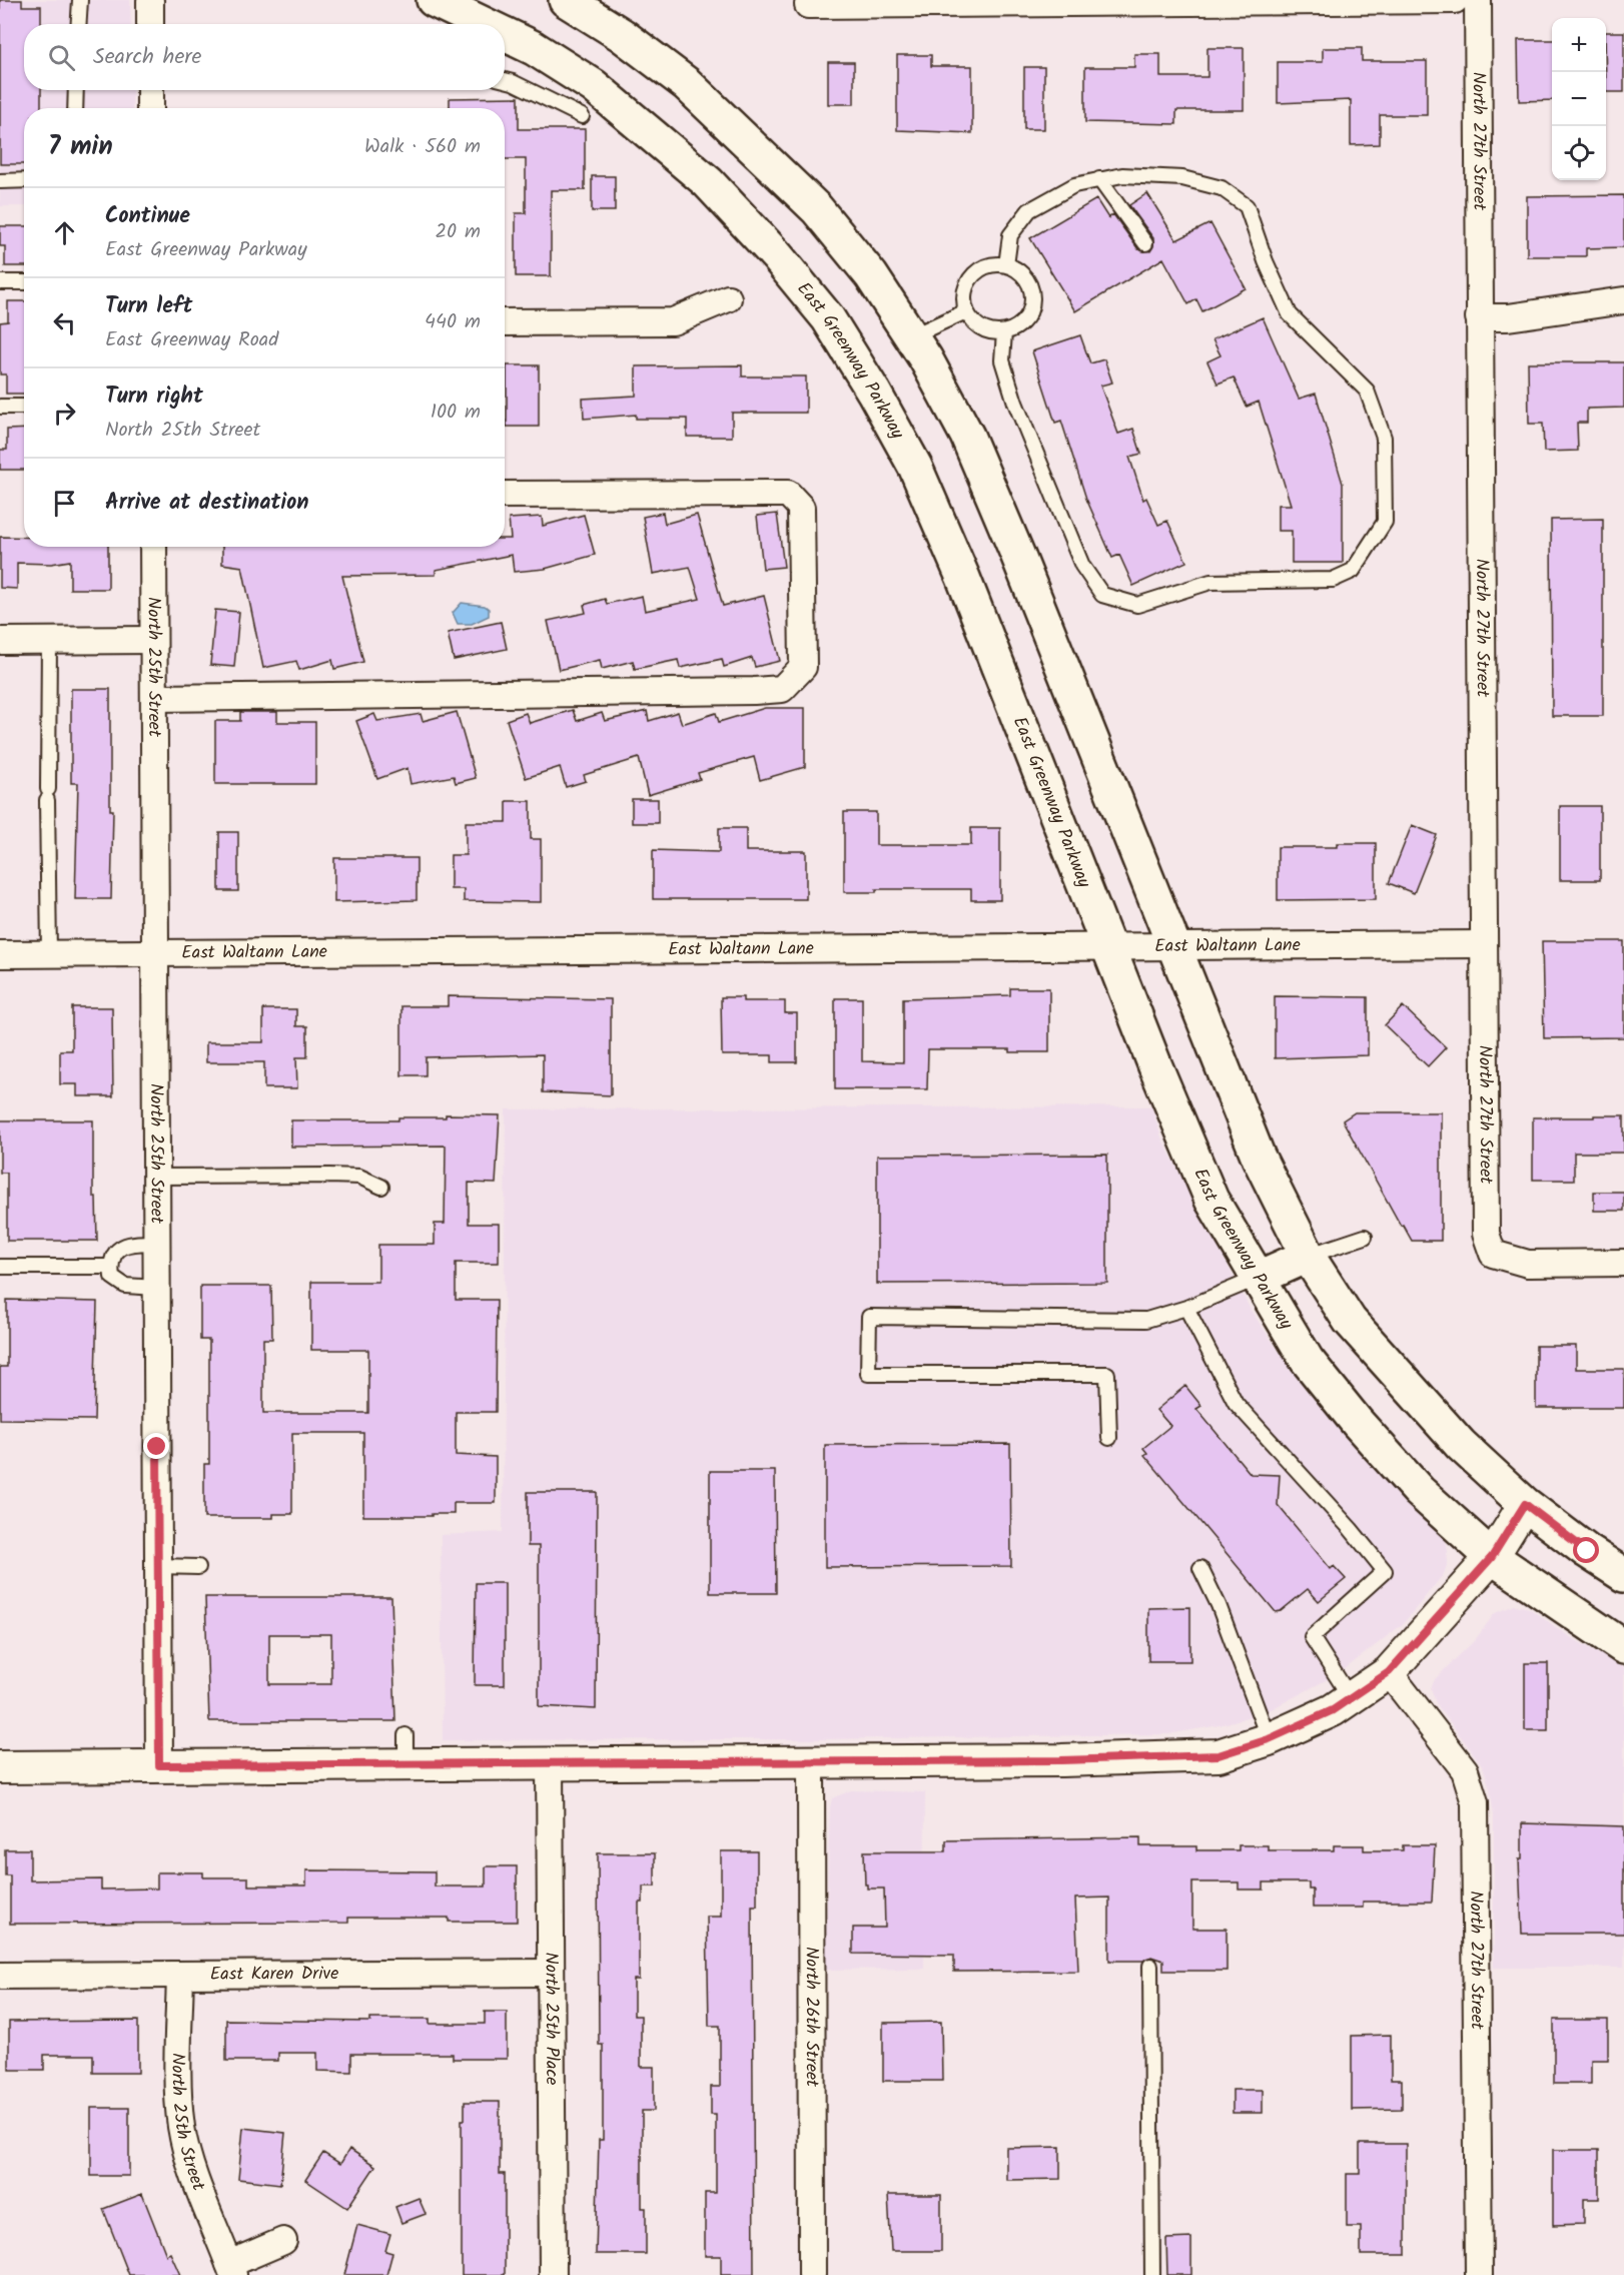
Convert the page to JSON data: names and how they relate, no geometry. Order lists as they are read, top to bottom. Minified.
{"streets":{"main road":["East Greenway Parkway"],"street":["North 27th Street","North 25th Street","East Waltann Lane","East Karen Drive","North 26th Street","North 25th Place"]},"crossings":[["North 27th Street","East Waltann Lane"],["East Greenway Parkway","East Waltann Lane"],["North 25th Street","East Waltann Lane"],["North 25th Street","East Karen Drive"],["East Karen Drive","North 25th Place"]],"page":{"map_buttons":["+","−"],"search":"Search here","heading":["7 min","Walk · 560 m"],"list":[["Continue","East Greenway Parkway","20 m"],["Turn left","East Greenway Road","440 m"],["Turn right","North 25th Street","100 m"],"Arrive at destination"]}}
